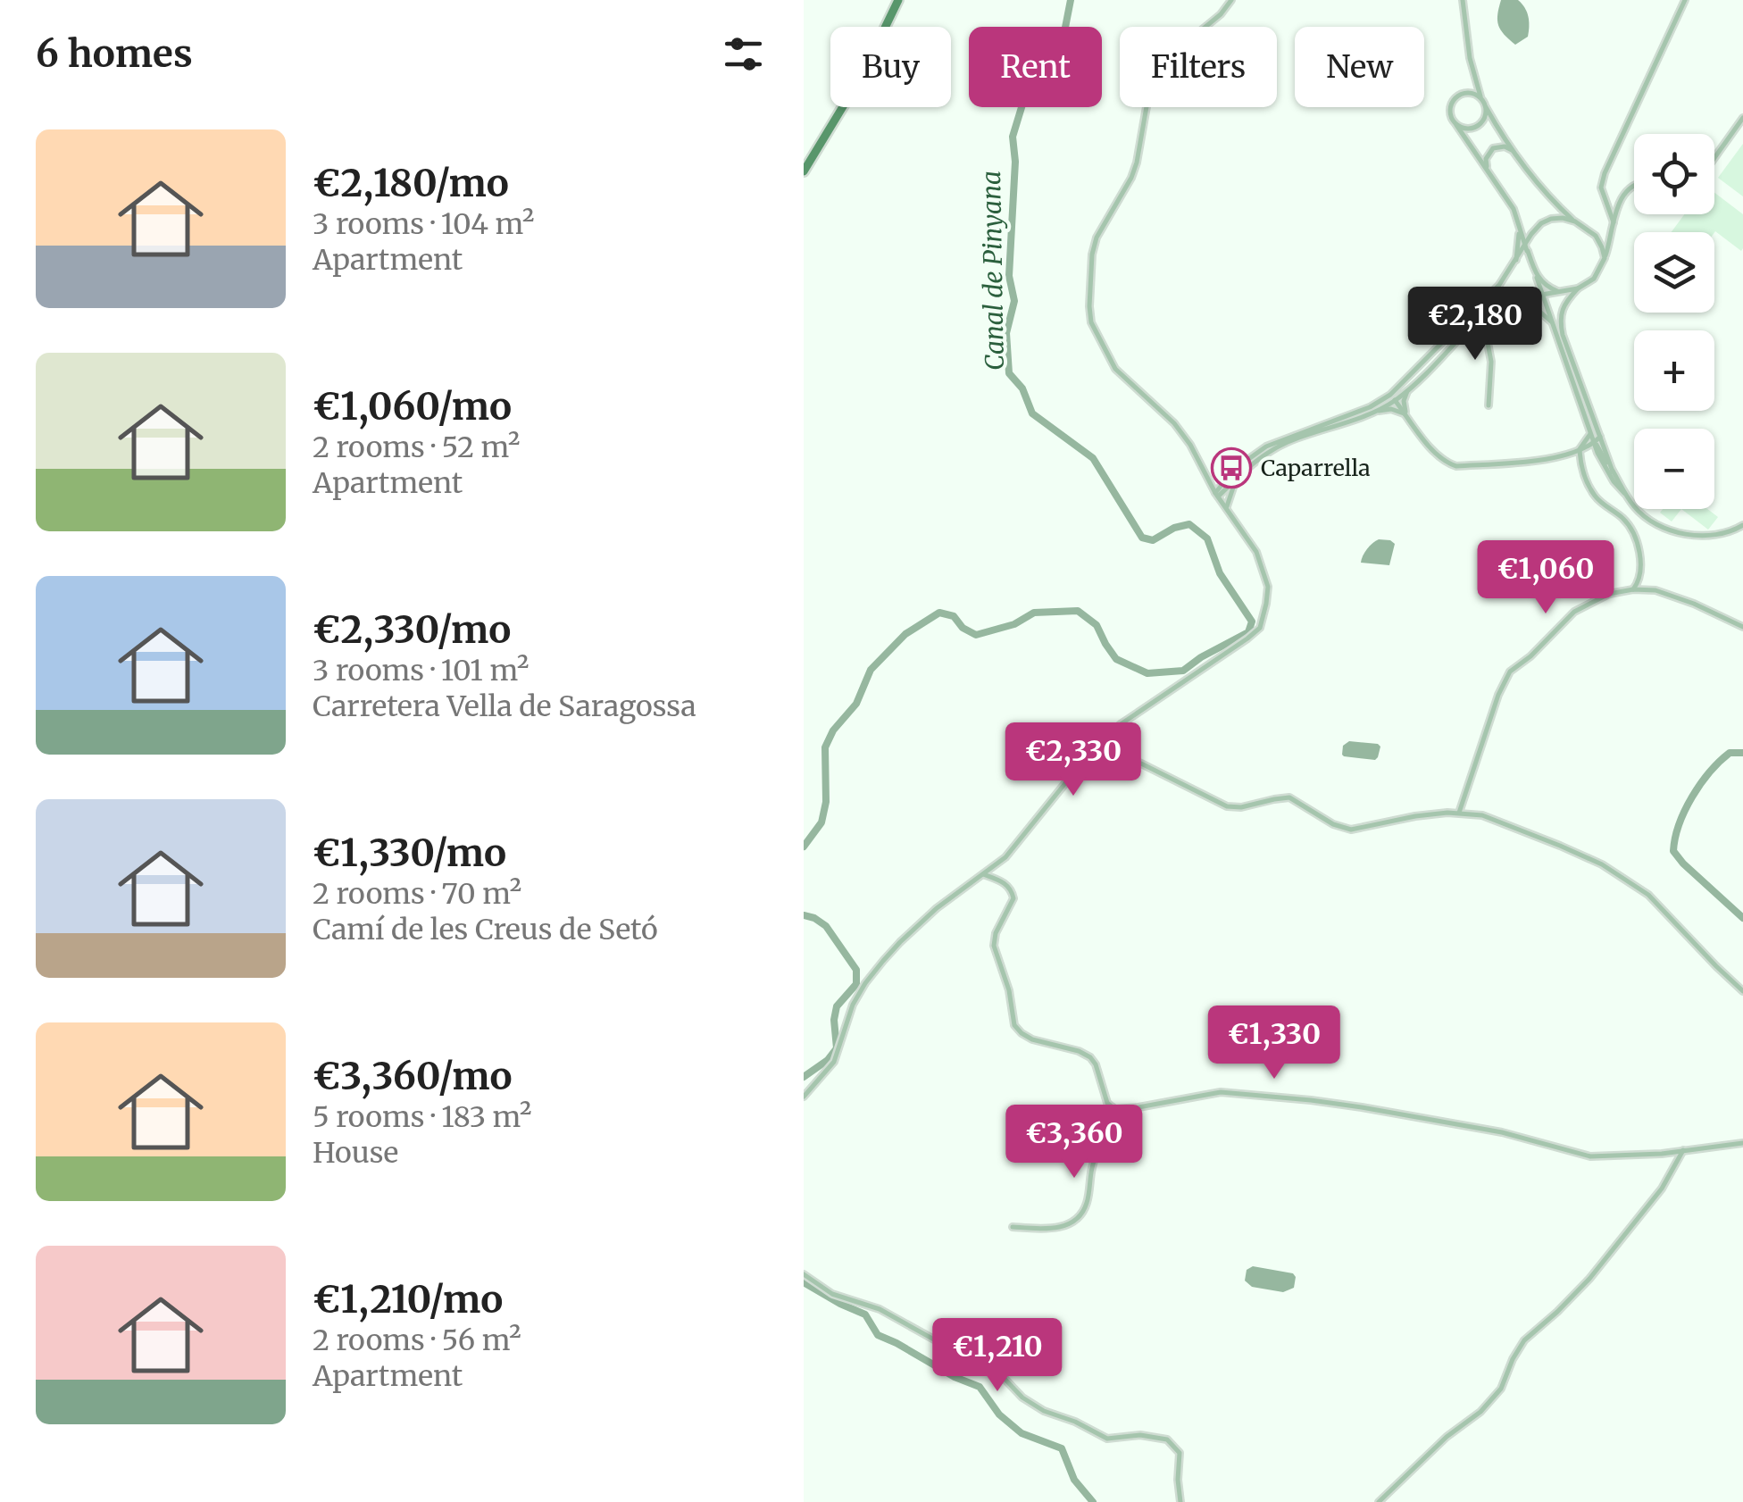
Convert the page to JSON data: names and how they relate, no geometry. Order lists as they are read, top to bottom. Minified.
{"water":["Canal de Pinyana"],"places":{"bus stop":["Caparrella"]},"page":{"heading":"6 homes","chip":["Buy","Rent","Filters","New"],"list":[{"name":"€2,180/mo","note":"3 rooms · 104 m² · Apartment"},{"name":"€1,060/mo","note":"2 rooms · 52 m² · Apartment"},{"name":"€2,330/mo","note":"3 rooms · 101 m² · Carretera Vella de Saragossa"},{"name":"€1,330/mo","note":"2 rooms · 70 m² · Camí de les Creus de Setó"},{"name":"€3,360/mo","note":"5 rooms · 183 m² · House"},{"name":"€1,210/mo","note":"2 rooms · 56 m² · Apartment"}],"map_buttons":["+","−"],"price":["€2,180","€1,060","€2,330","€1,330","€3,360","€1,210"]}}
